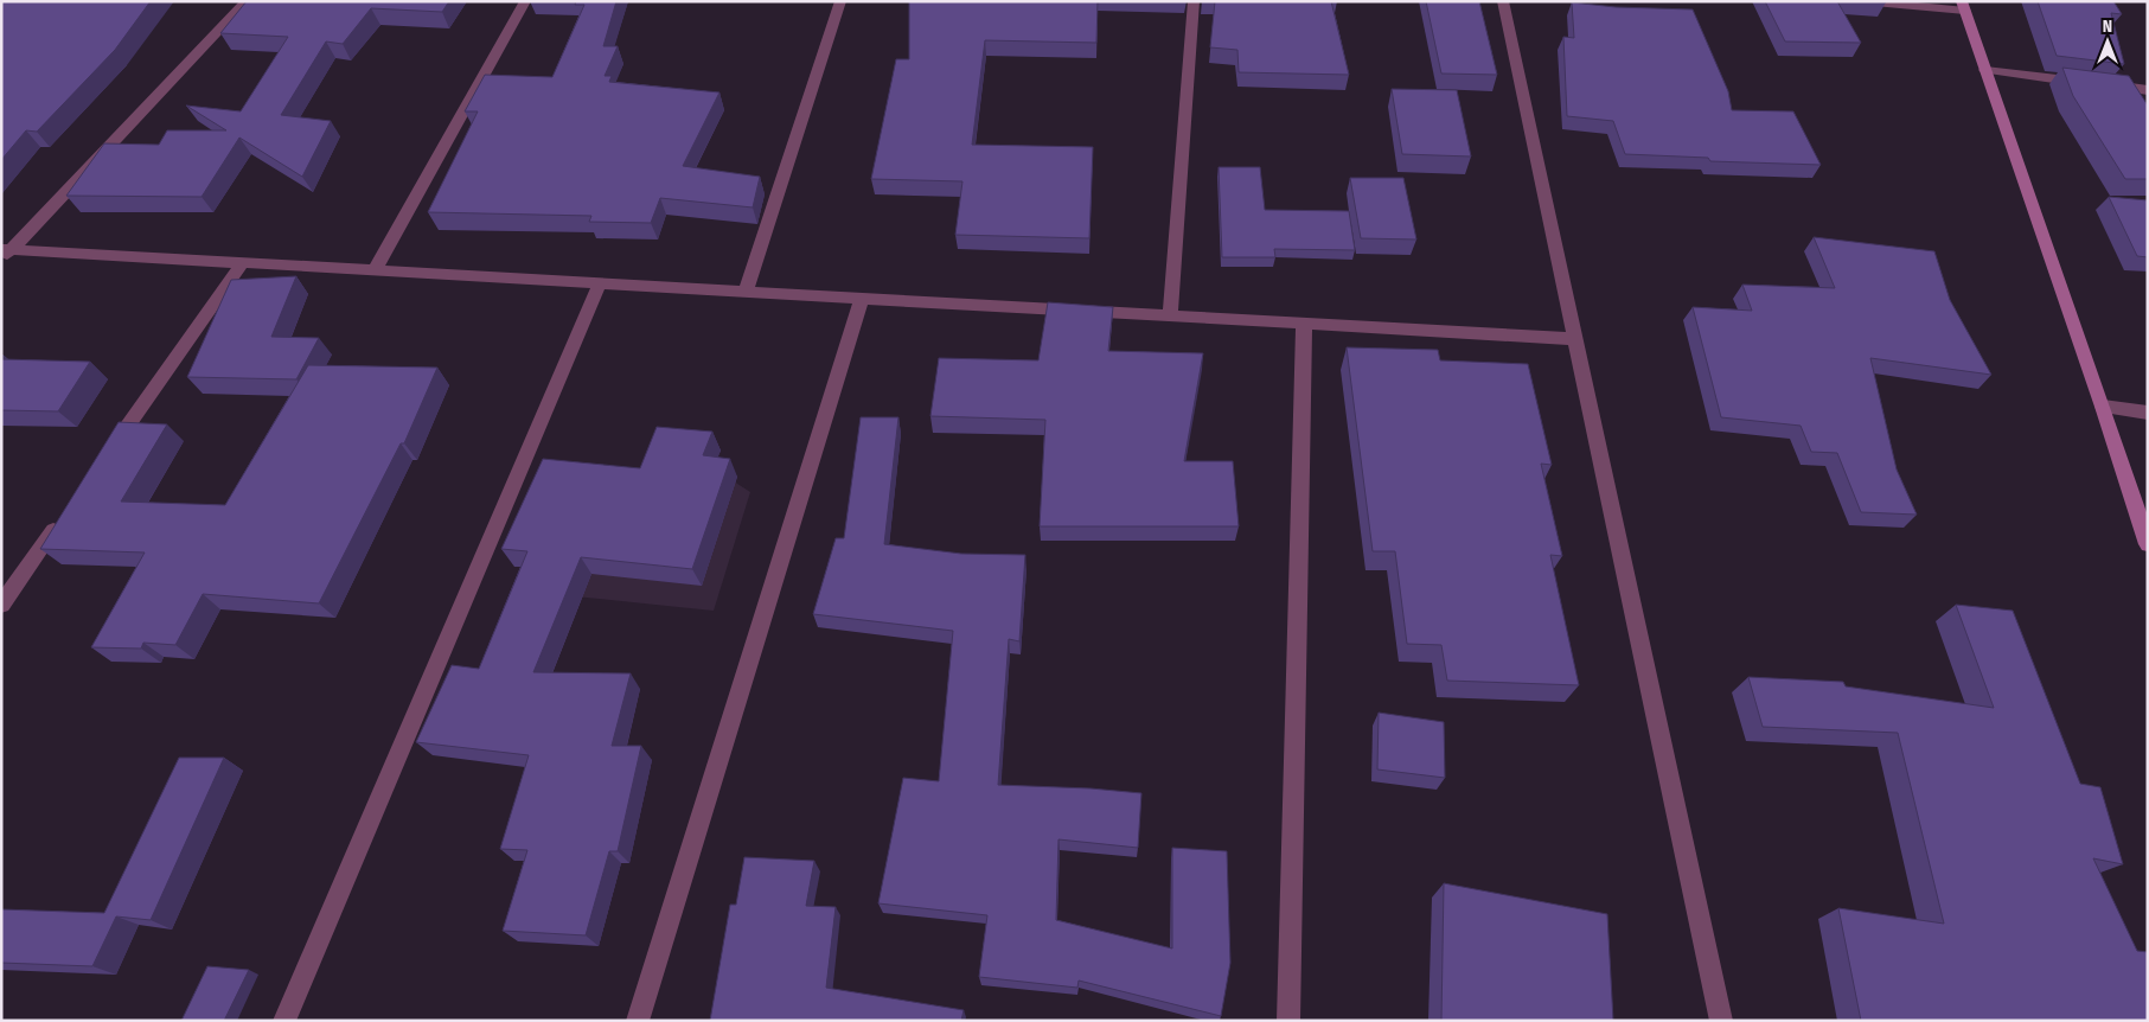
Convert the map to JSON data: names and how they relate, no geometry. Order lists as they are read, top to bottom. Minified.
{"north":"top"}
